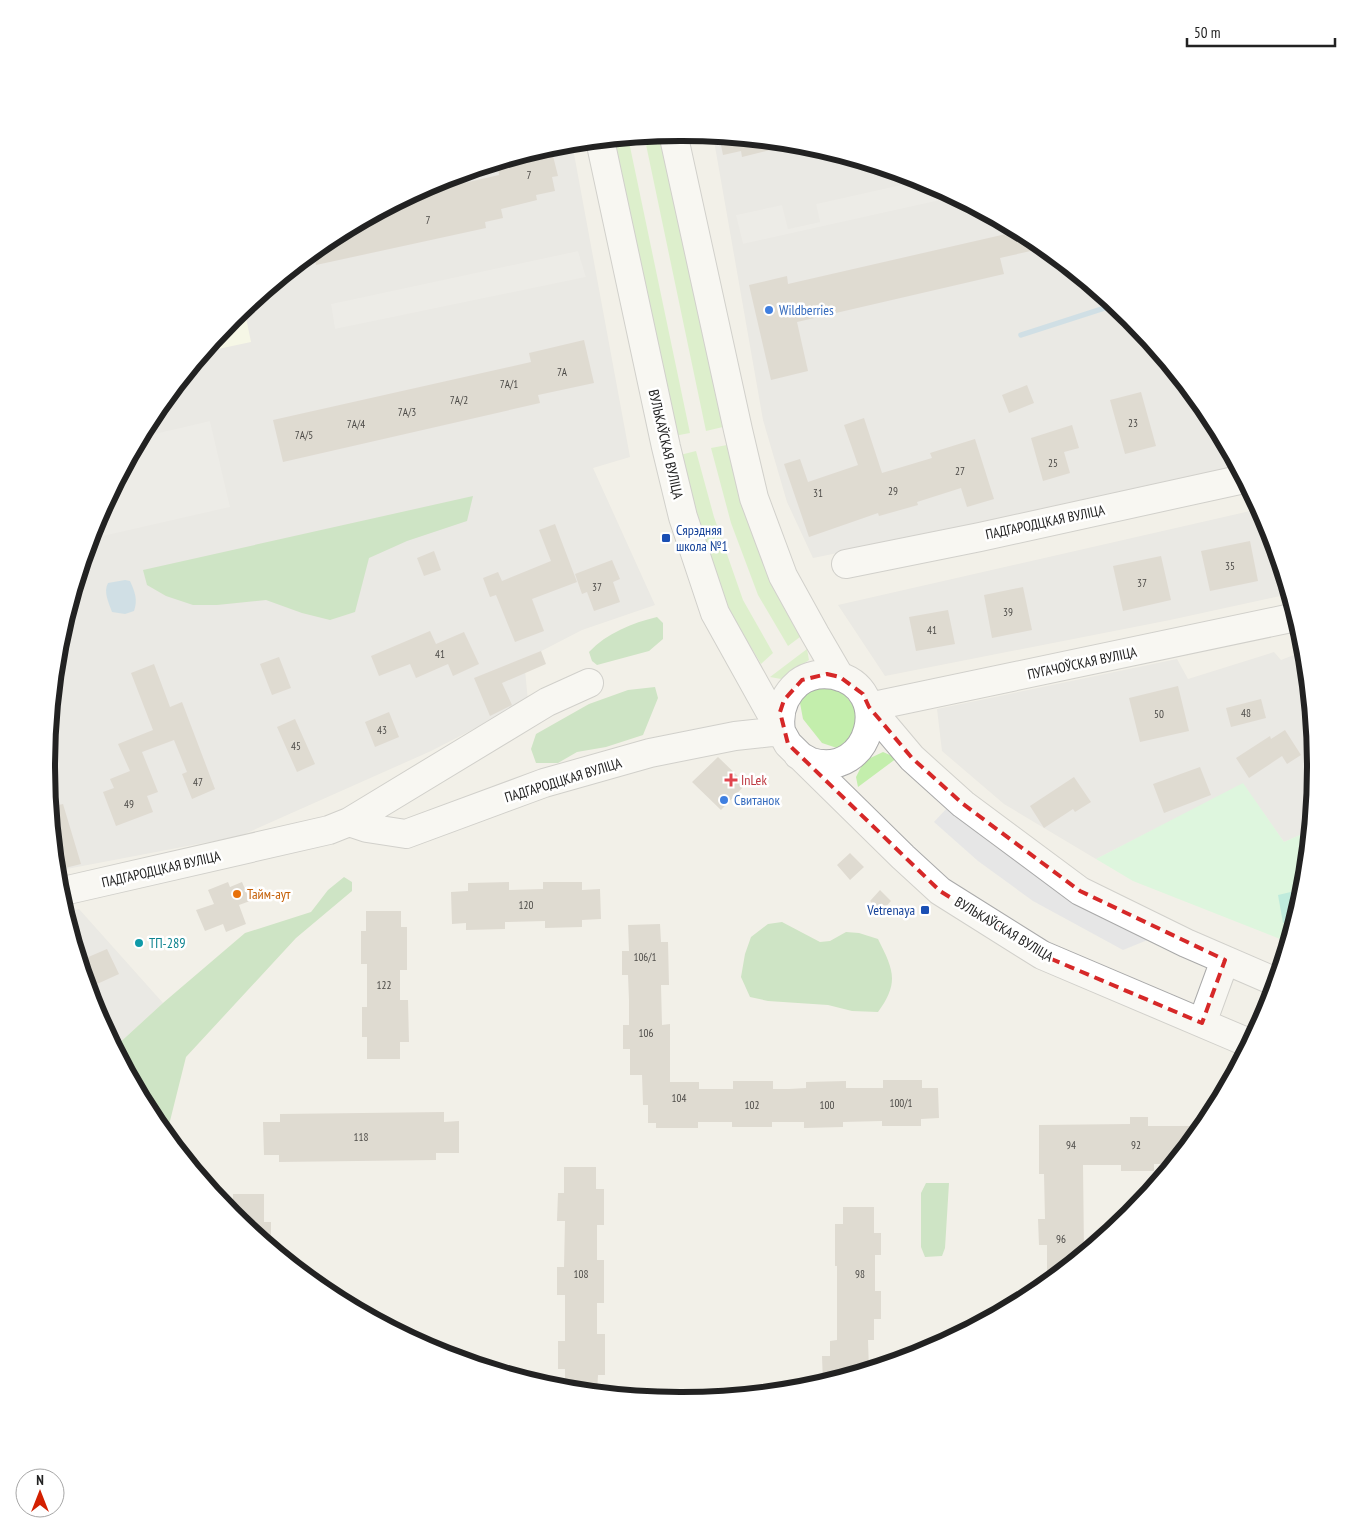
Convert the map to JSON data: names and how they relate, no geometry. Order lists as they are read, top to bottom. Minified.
{"streets":{"street":["ВУЛЬКАЎСКАЯ ВУЛІЦА","ПАДГАРОДЦКАЯ ВУЛІЦА","ПУГАЧОЎСКАЯ ВУЛІЦА"]},"crossings":[["ВУЛЬКАЎСКАЯ ВУЛІЦА","ПАДГАРОДЦКАЯ ВУЛІЦА"],["ВУЛЬКАЎСКАЯ ВУЛІЦА","ПУГАЧОЎСКАЯ ВУЛІЦА"],["ПАДГАРОДЦКАЯ ВУЛІЦА","ПУГАЧОЎСКАЯ ВУЛІЦА"]],"places":{"other":["Wildberries","Свитанок","Тайм-аут","ТП-289"],"transit":["Сярэдняя школа №1","Vetrenaya"],"health":["InLek"]},"house_numbers":["7","7","7А","7А/1","7А/2","7А/3","23","7А/4","7А/5","25","27","29","31","35","37","37","39","41","41","48","50","43","45","47","49","120","106/1","122","106","104","100/1","102","100","118","94","92","96","108","98"],"scale_bar":"50 m","north":"top"}
